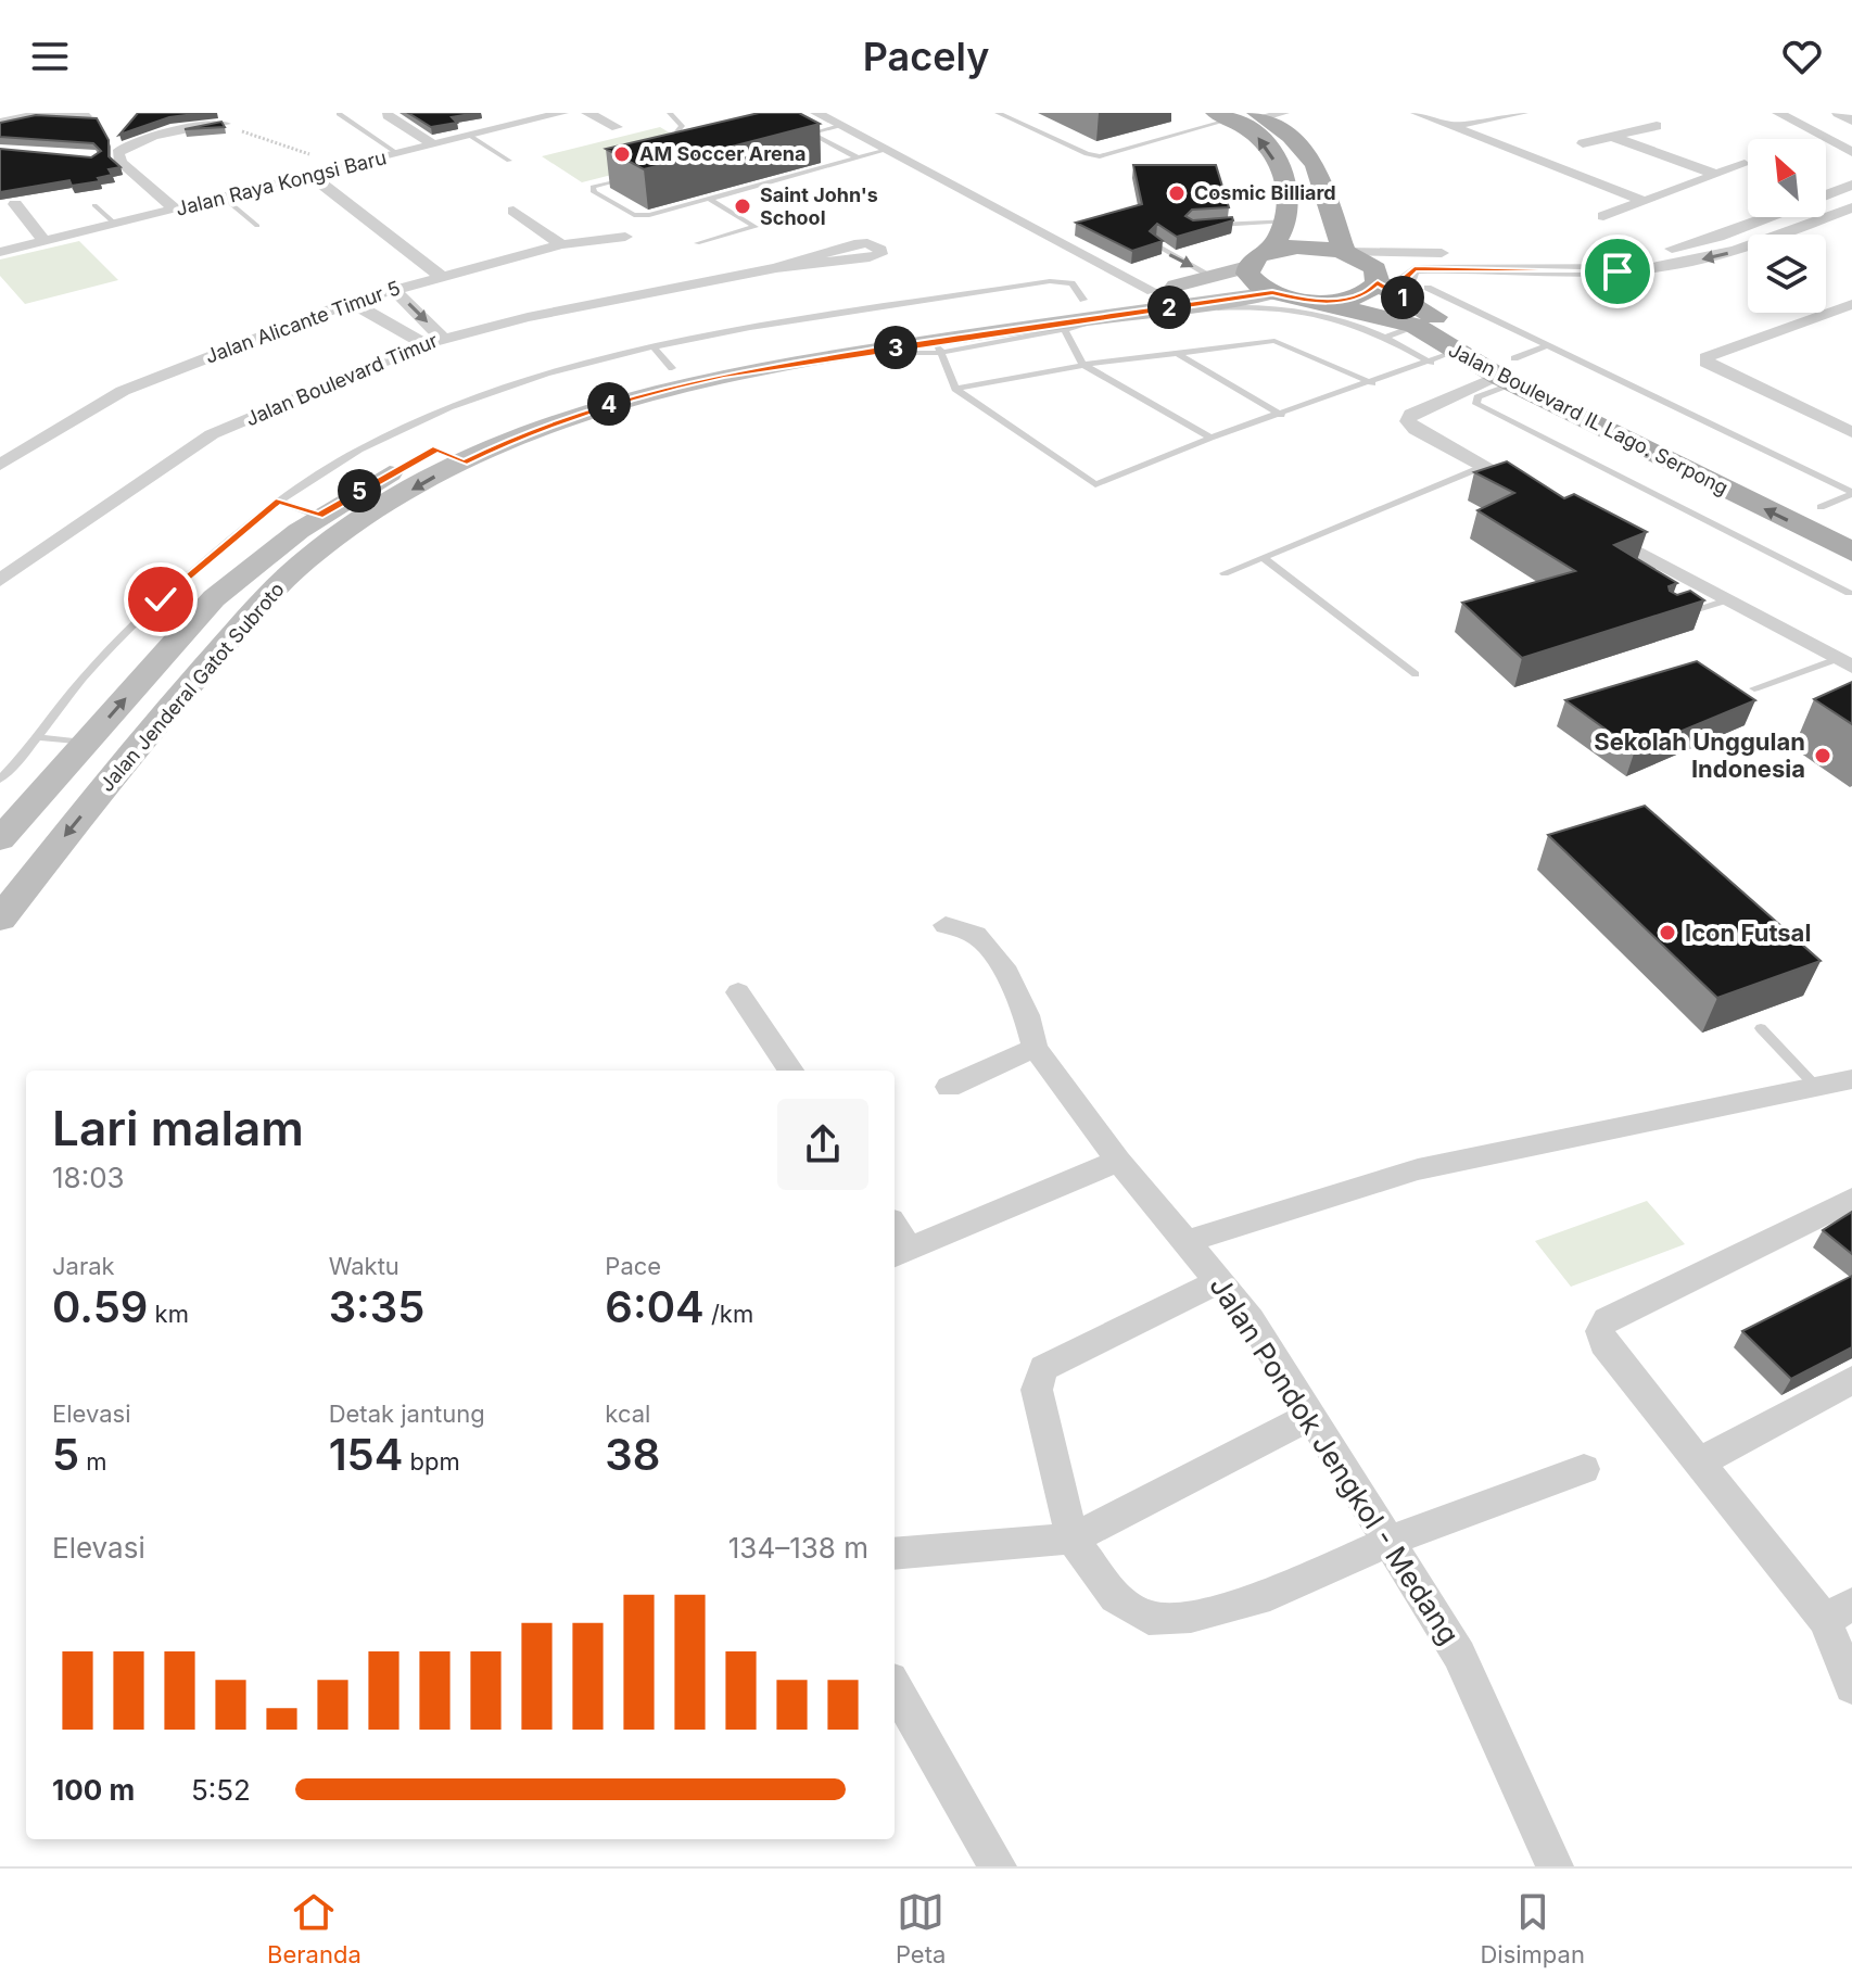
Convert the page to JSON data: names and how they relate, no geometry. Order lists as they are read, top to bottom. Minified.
{"streets":{"main road":["Jalan Boulevard IL Lago. Serpong"],"street":["Jalan Raya Kongsi Baru","Jalan Alicante Timur 5","Jalan Boulevard Timur","Jalan Jenderal Gatot Subroto","Jalan Pondok Jengkol - Medang"]},"crossings":[["Jalan Boulevard IL Lago. Serpong","Jalan Jenderal Gatot Subroto"]],"places":["AM Soccer Arena","Cosmic Billiard","Saint John's School","Sekolah Unggulan Indonesia","Icon Futsal"],"north":"top left","page":{"header":"Pacely","pins":["1","2","3","4","5"],"heading":["Lari malam","18:03"],"stats":[["Jarak","0.59 km"],["Waktu","3:35"],["Pace","6:04 /km"],["Elevasi","5 m"],["Detak jantung","154 bpm"],["kcal","38"]],"chart":["Elevasi","134–138 m"],"list":[{"name":"100 m","note":"5:52"}],"tabs":["Beranda","Peta","Disimpan"]}}
